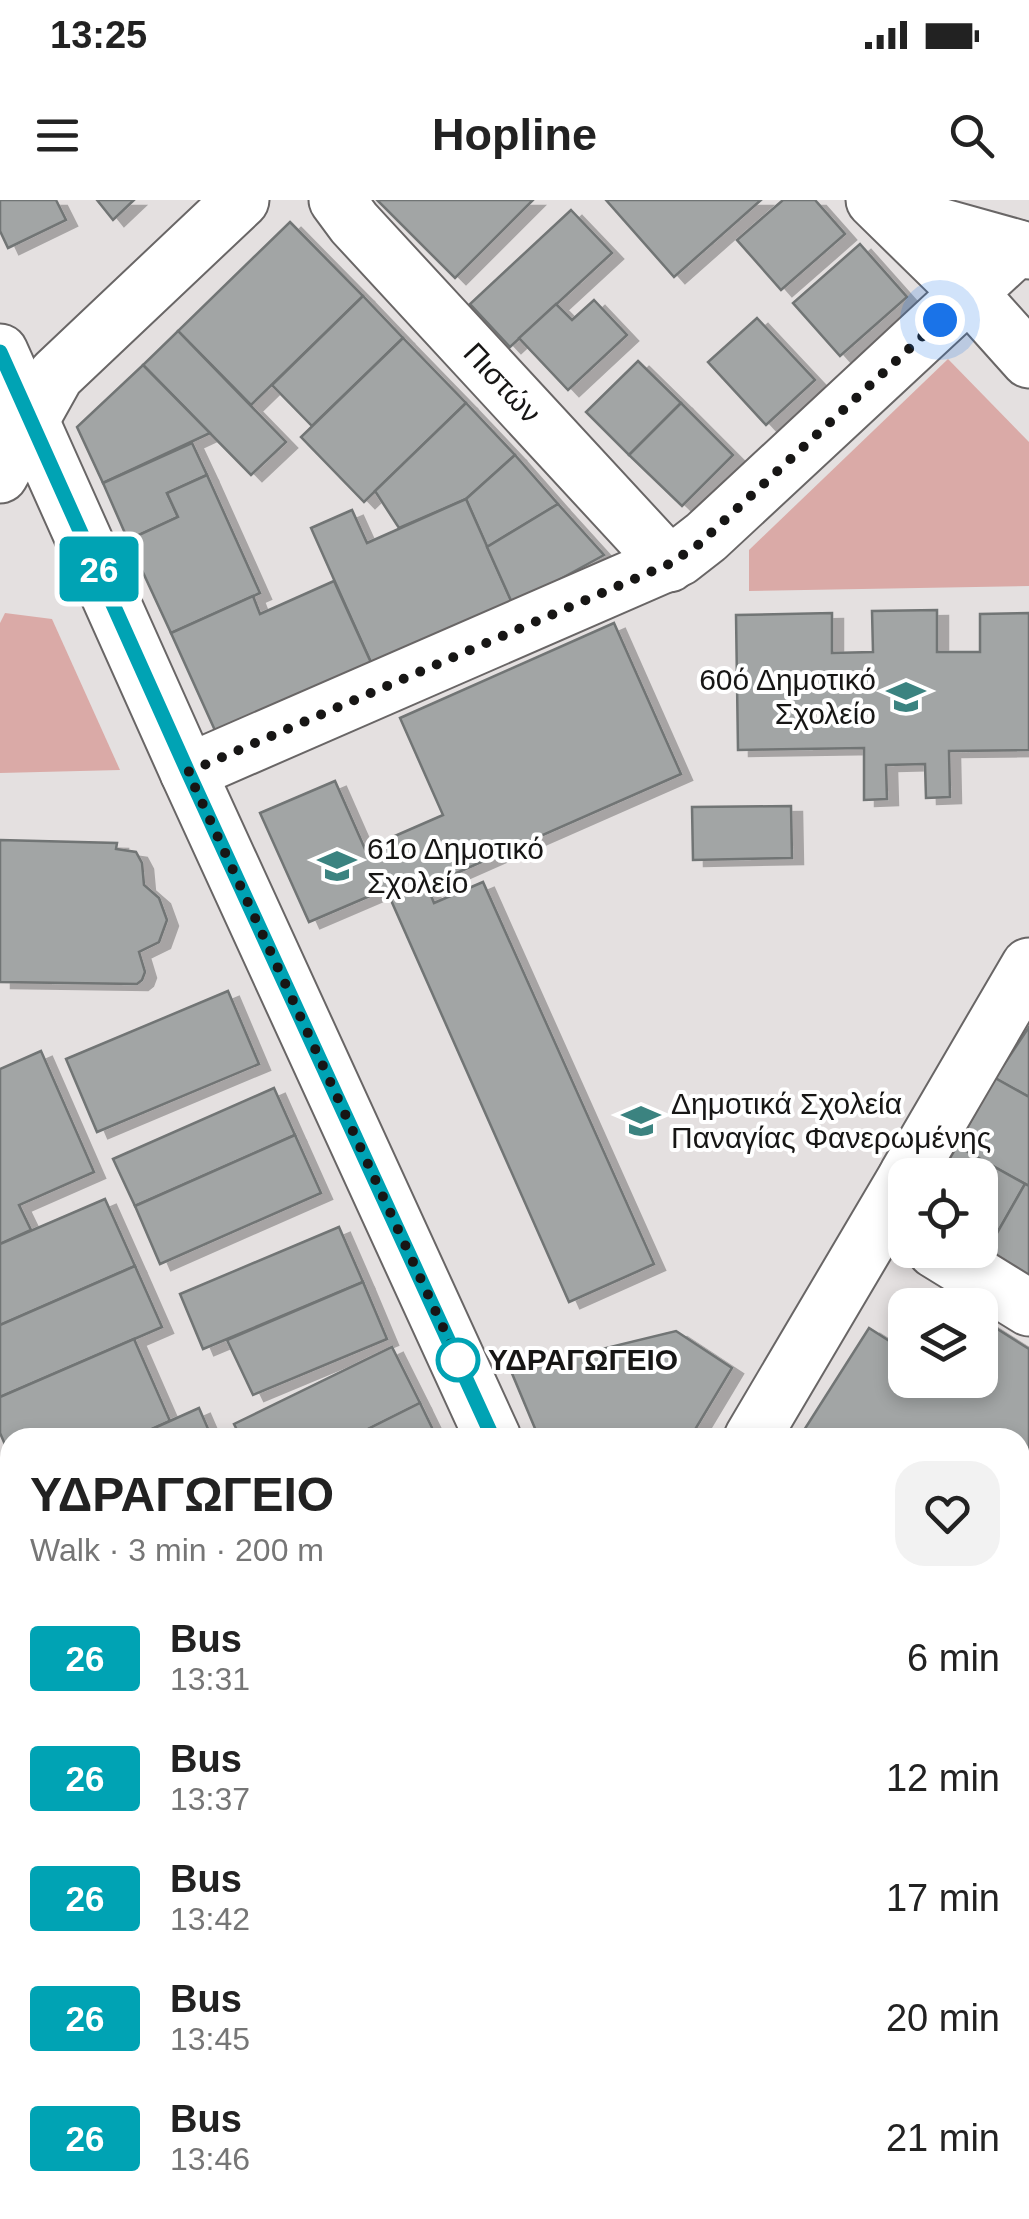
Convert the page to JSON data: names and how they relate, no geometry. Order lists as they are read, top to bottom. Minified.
{"streets":{"street":["Πιστών"]},"places":{"school or university":["60ό Δημοτικό Σχολείο","61ο Δημοτικό Σχολείο","Δημοτικά Σχολεία Παναγίας Φανερωμένης"],"other":["ΥΔΡΑΓΩΓΕΙΟ"]},"lines":["bus line 26"],"page":{"status":"13:25","header":"Hopline","on_map":"26","heading":["ΥΔΡΑΓΩΓΕΙΟ","Walk · 3 min · 200 m"],"list":[{"mark":"26","name":"Bus","note":"13:31","value":"6 min"},{"mark":"26","name":"Bus","note":"13:37","value":"12 min"},{"mark":"26","name":"Bus","note":"13:42","value":"17 min"},{"mark":"26","name":"Bus","note":"13:45","value":"20 min"},{"mark":"26","name":"Bus","note":"13:46","value":"21 min"}]}}
